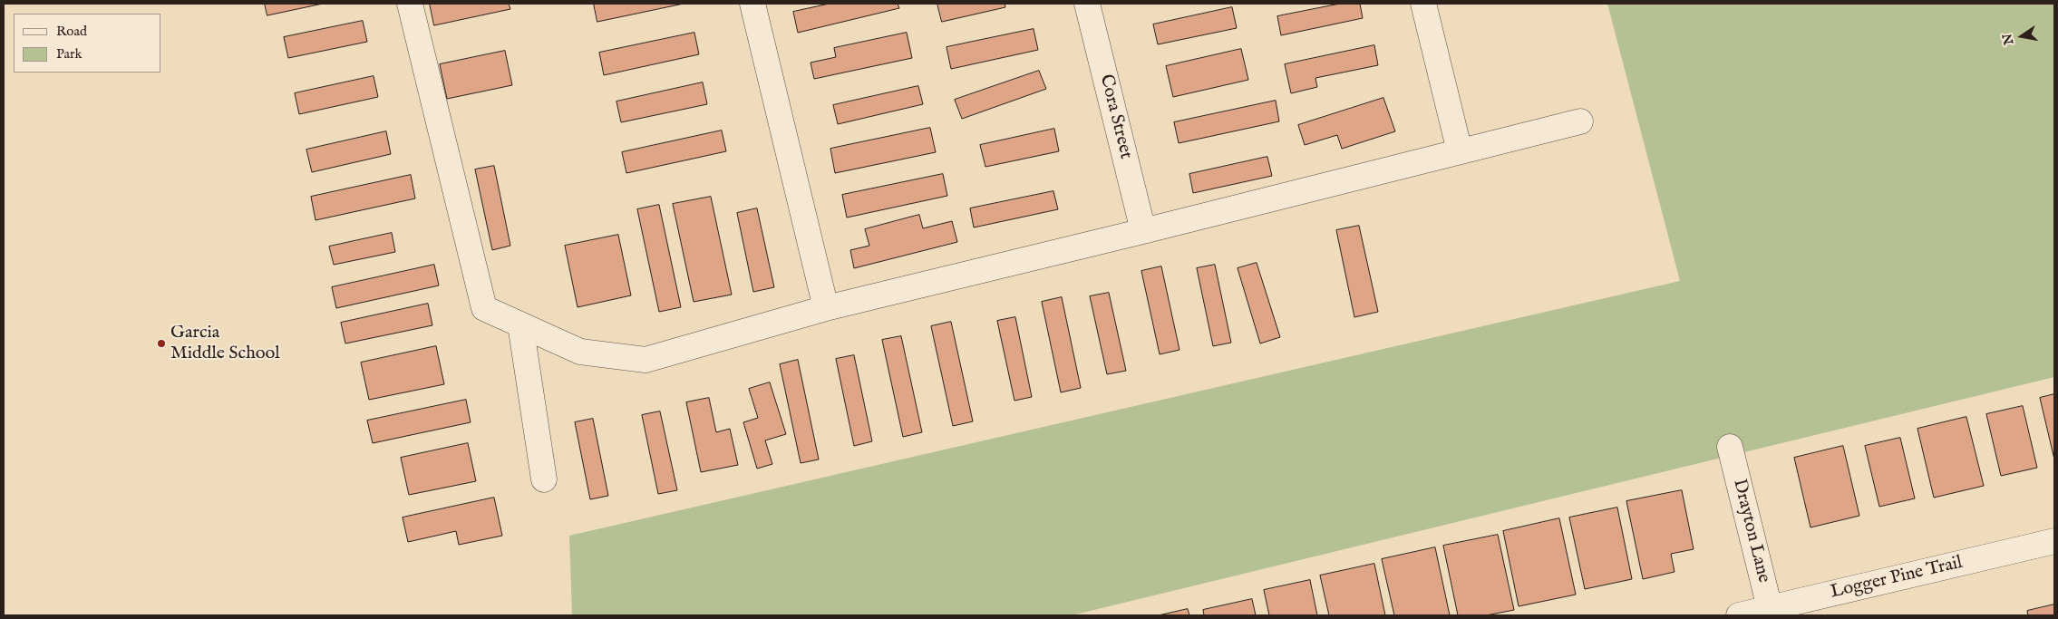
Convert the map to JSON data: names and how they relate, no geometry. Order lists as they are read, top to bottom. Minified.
{"streets":{"street":["Cora Street","Drayton Lane","Logger Pine Trail"]},"crossings":[["Drayton Lane","Logger Pine Trail"]],"places":["Garcia Middle School"],"legend":["Road","Park"],"north":"left"}
